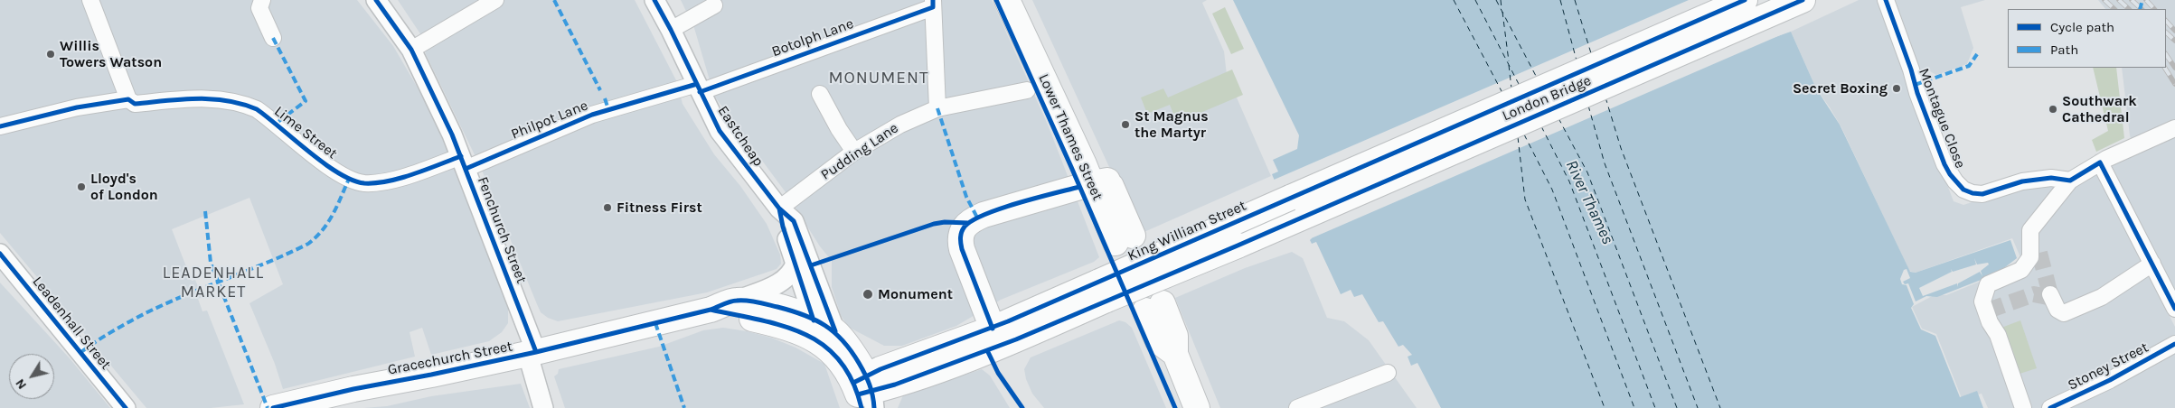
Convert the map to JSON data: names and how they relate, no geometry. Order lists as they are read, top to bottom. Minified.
{"streets":{"main road":["London Bridge","Lower Thames Street","King William Street","Gracechurch Street"],"street":["Botolph Lane","Montague Close","Philpot Lane","Lime Street","Eastcheap","Pudding Lane","Fenchurch Street","Leadenhall Street","Stoney Street"]},"crossings":[["Botolph Lane","Philpot Lane"],["Botolph Lane","Eastcheap"],["London Bridge","King William Street"],["Philpot Lane","Lime Street"],["Philpot Lane","Eastcheap"],["Philpot Lane","Fenchurch Street"],["Lime Street","Fenchurch Street"],["Eastcheap","Pudding Lane"],["Eastcheap","Gracechurch Street"],["Fenchurch Street","Gracechurch Street"],["King William Street","Gracechurch Street"]],"districts":["MONUMENT","LEADENHALL MARKET"],"water":["River Thames"],"places":["Willis Towers Watson","Secret Boxing","Southwark Cathedral","St Magnus the Martyr","Lloyd's of London","Fitness First","Monument"],"legend":["Cycle path","Path"],"north":"bottom left"}
